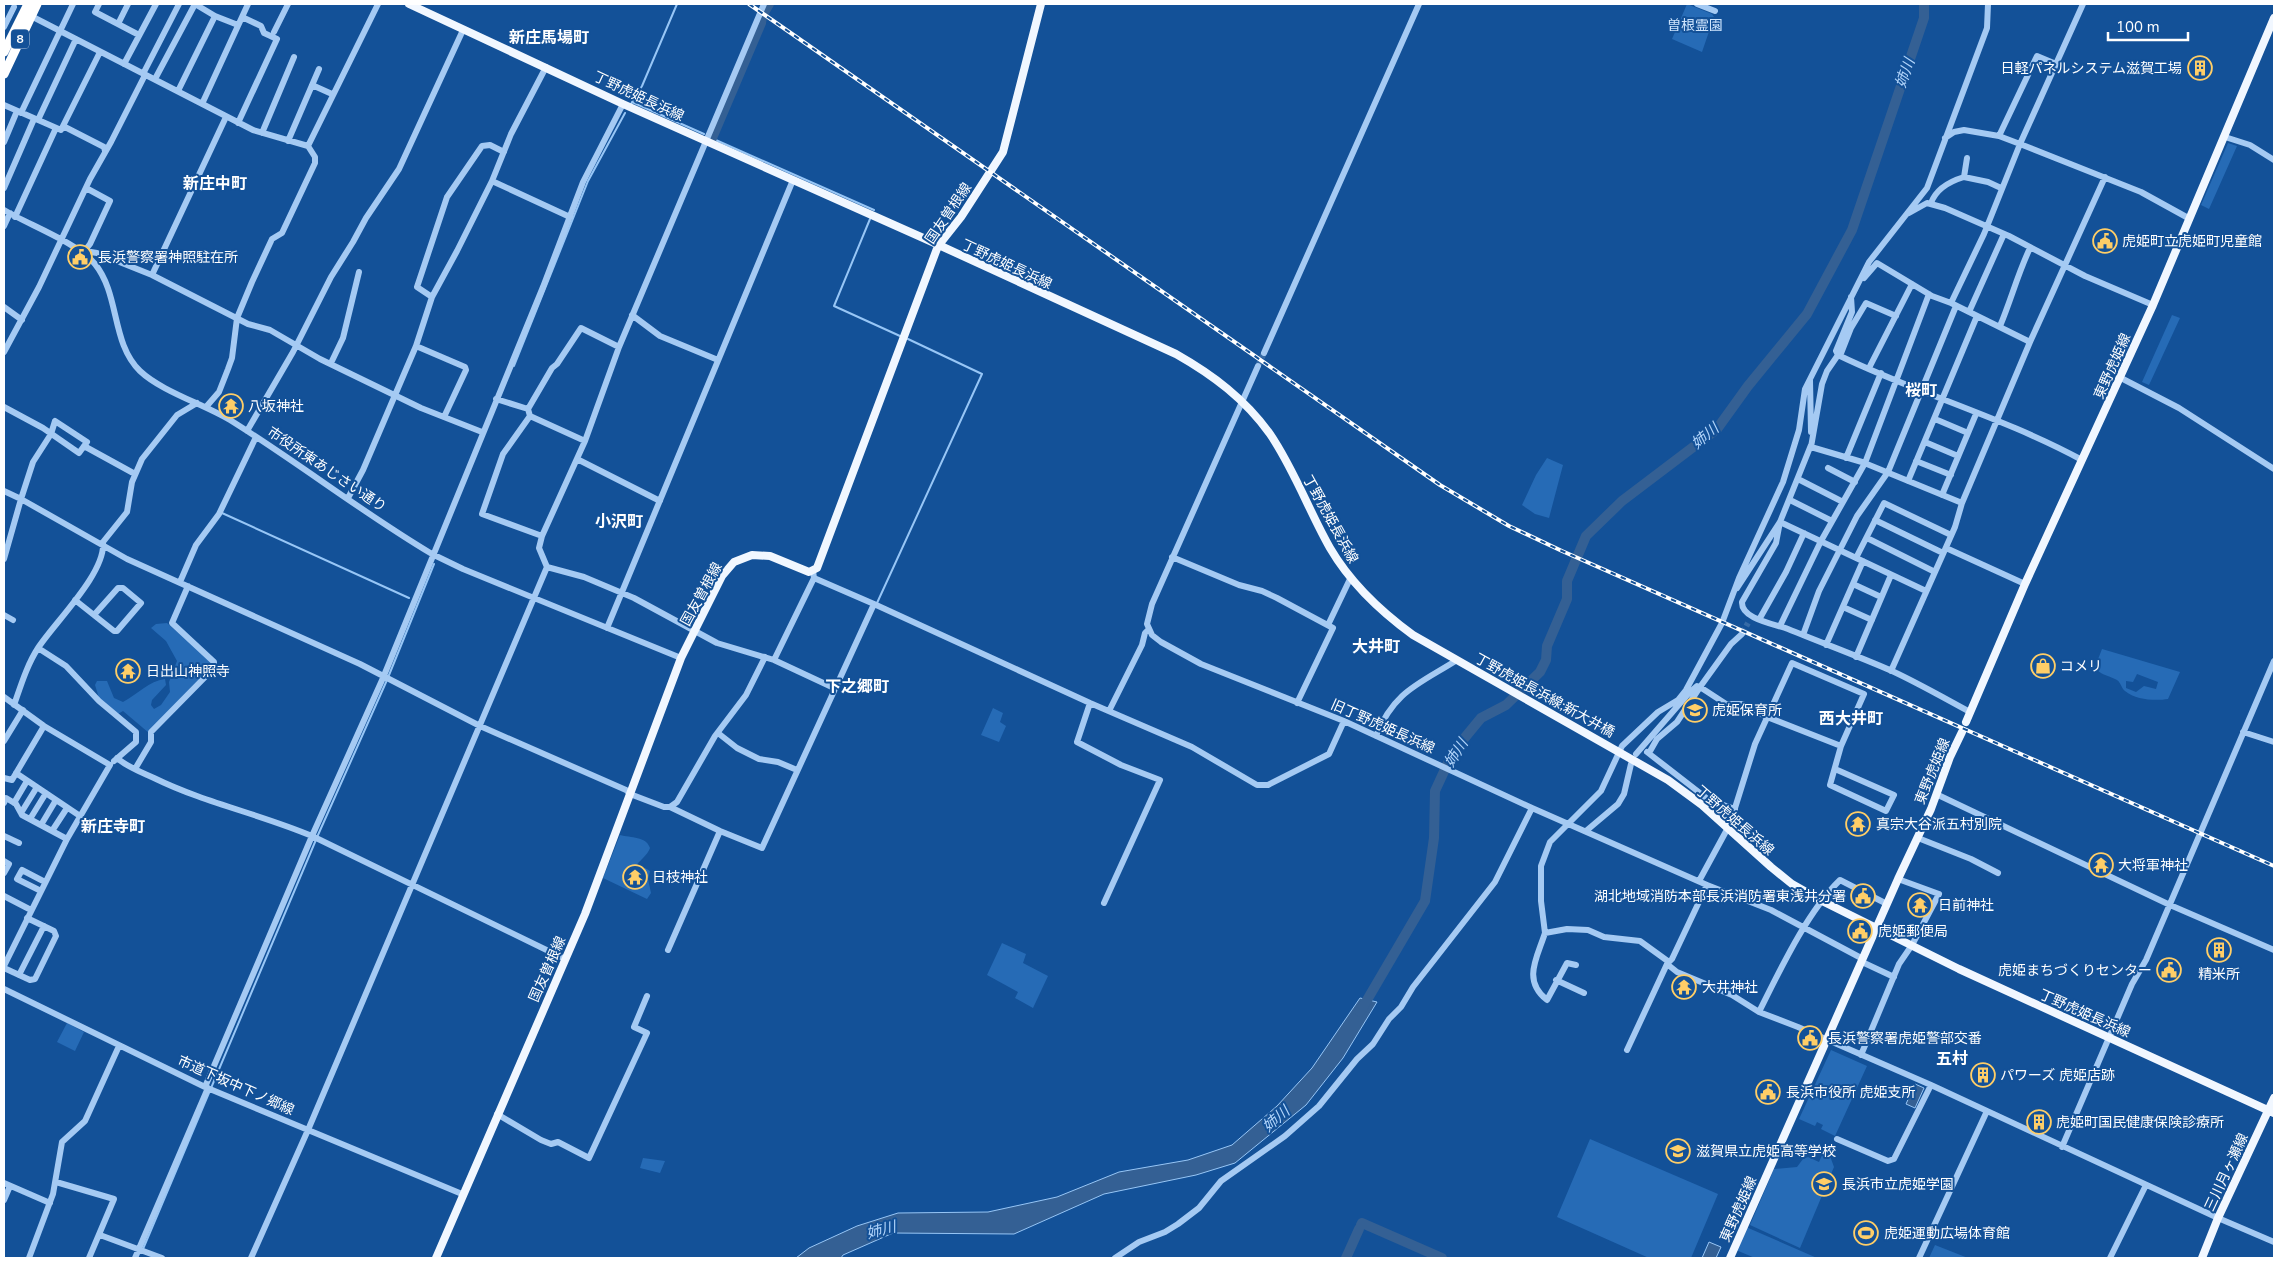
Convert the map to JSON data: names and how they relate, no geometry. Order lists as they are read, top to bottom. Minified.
{"streets":{"highway":["8"],"main road":["丁野虎姫長浜線","国友曽根線","東野虎姫線","丁野虎姫長浜線;新大井橋","三川月ヶ瀬線"],"street":["市役所東あじさい通り","旧丁野虎姫長浜線","市道下坂中下ノ郷線"]},"crossings":[["丁野虎姫長浜線","国友曽根線"],["丁野虎姫長浜線","東野虎姫線"],["丁野虎姫長浜線","丁野虎姫長浜線;新大井橋"],["丁野虎姫長浜線","三川月ヶ瀬線"],["国友曽根線","市役所東あじさい通り"],["国友曽根線","市道下坂中下ノ郷線"],["東野虎姫線","旧丁野虎姫長浜線"]],"districts":["新庄馬場町","新庄中町","桜町","小沢町","大井町","下之郷町","西大井町","新庄寺町","五村"],"water":["姉川"],"parks":["曽根霊園"],"places":{"building":["日軽パネルシステム滋賀工場","精米所","パワーズ 虎姫店跡","虎姫町国民健康保険診療所"],"public building":["虎姫町立虎姫町児童館","長浜警察署神照駐在所","湖北地域消防本部長浜消防署東浅井分署","虎姫郵便局","虎姫まちづくりセンター","長浜警察署虎姫警部交番","長浜市役所 虎姫支所"],"temple":["八坂神社","日出山神照寺","真宗大谷派五村別院","大将軍神社","日枝神社","日前神社","大井神社"],"shop":["コメリ"],"school or university":["虎姫保育所","滋賀県立虎姫高等学校","長浜市立虎姫学園"],"sports":["虎姫運動広場体育館"]},"scale_bar":"100 m"}
